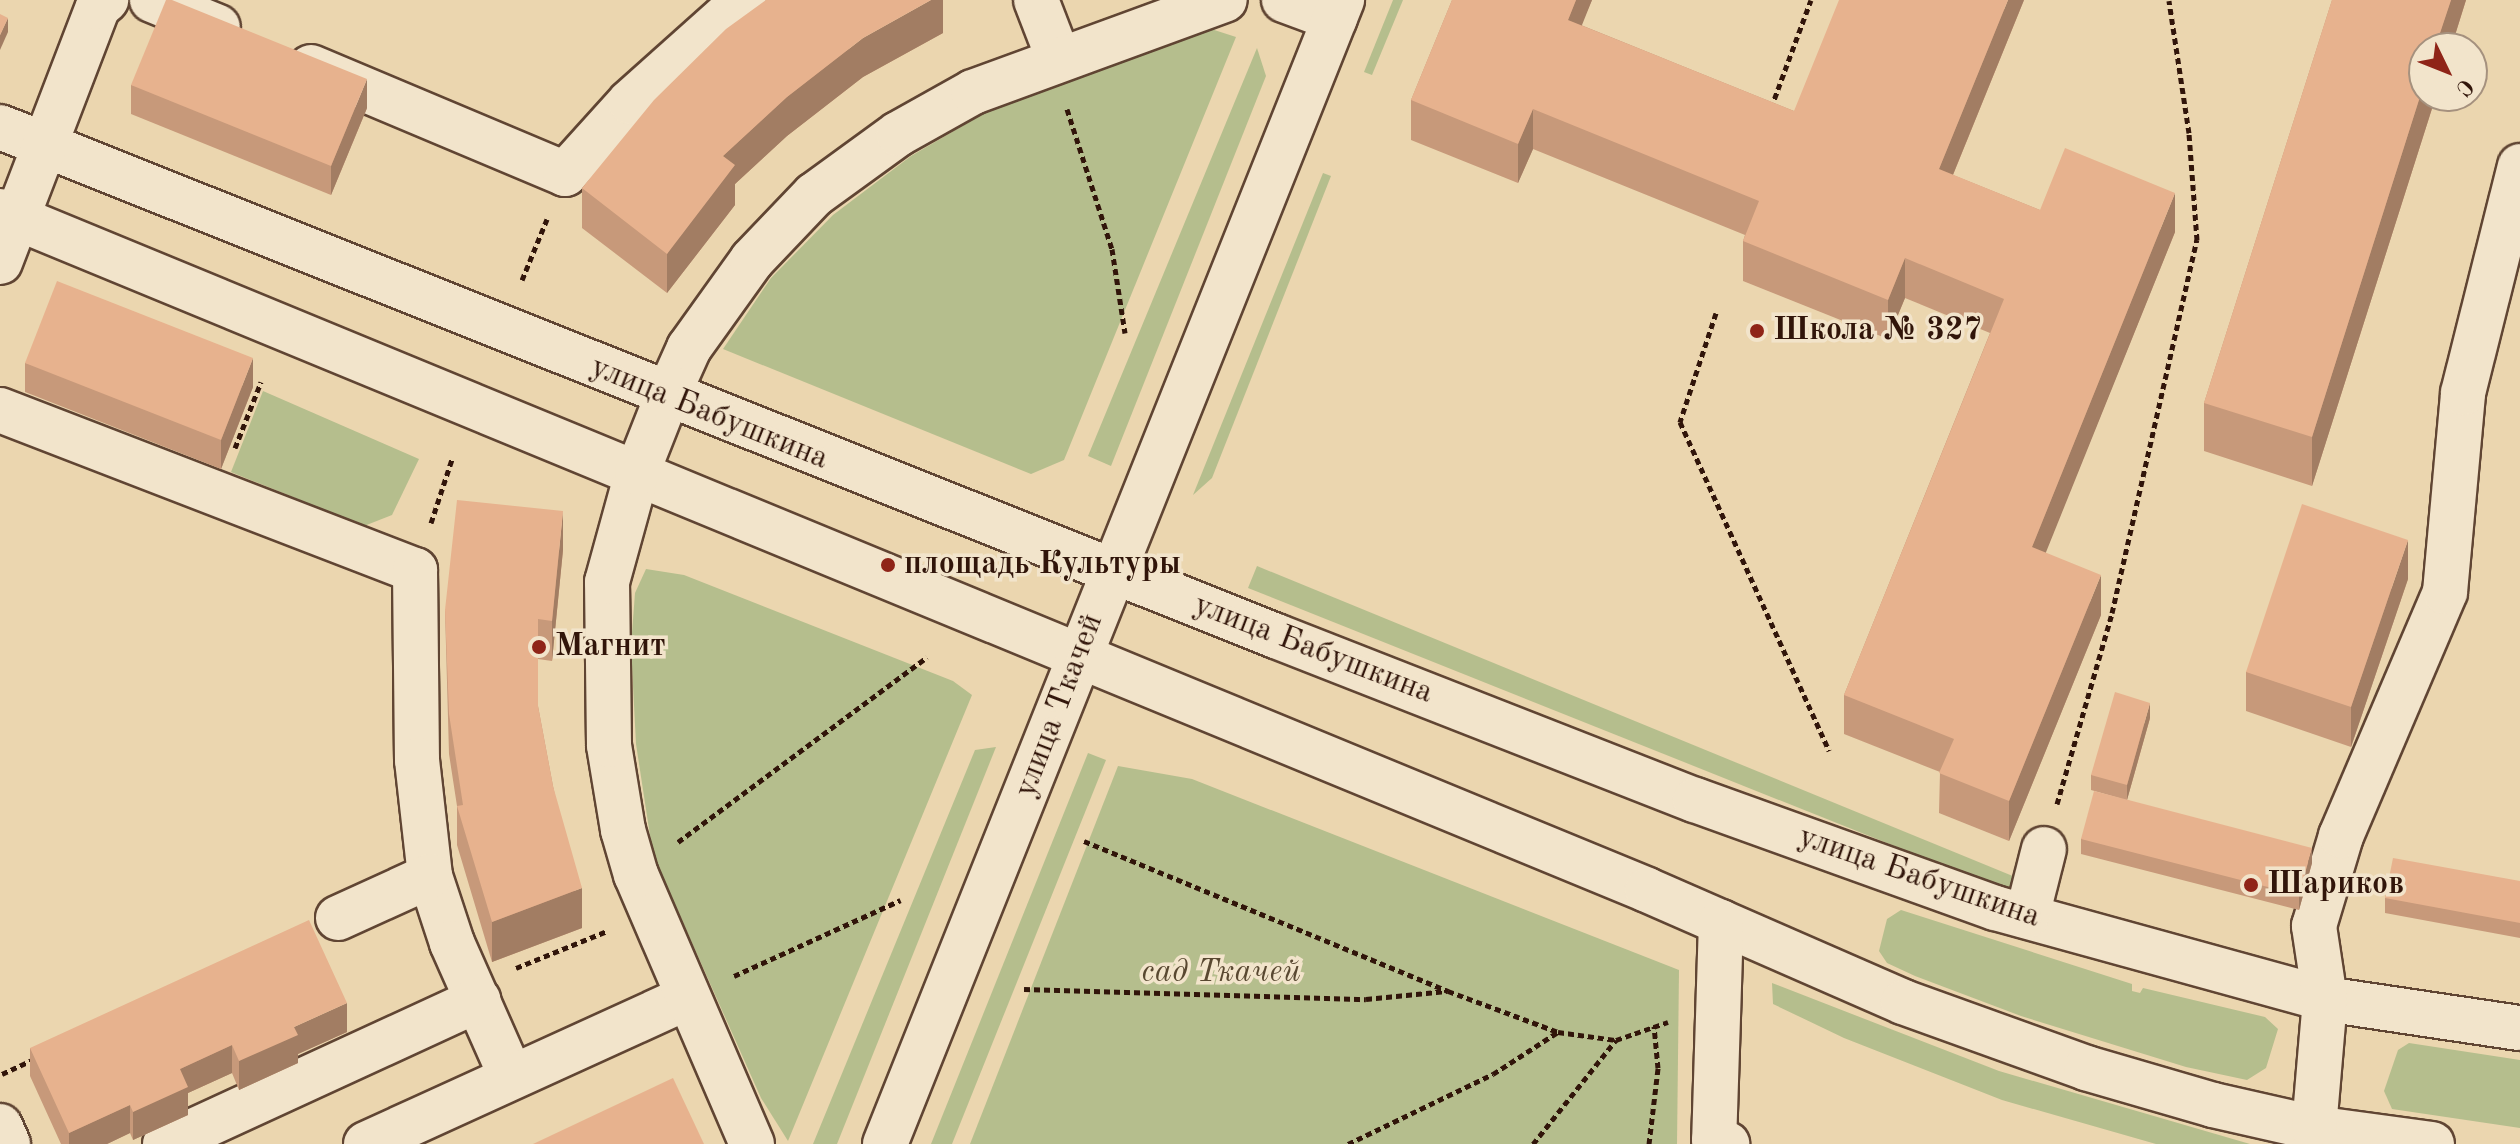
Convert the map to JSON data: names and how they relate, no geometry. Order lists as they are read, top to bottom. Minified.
{"streets":{"street":["улица Бабушкина","улица Ткачей"]},"crossings":[["улица Бабушкина","улица Ткачей"]],"parks":["сад Ткачей"],"places":["Школа № 327","площадь Культуры","Магнит","Шариков"],"north":"bottom right"}
